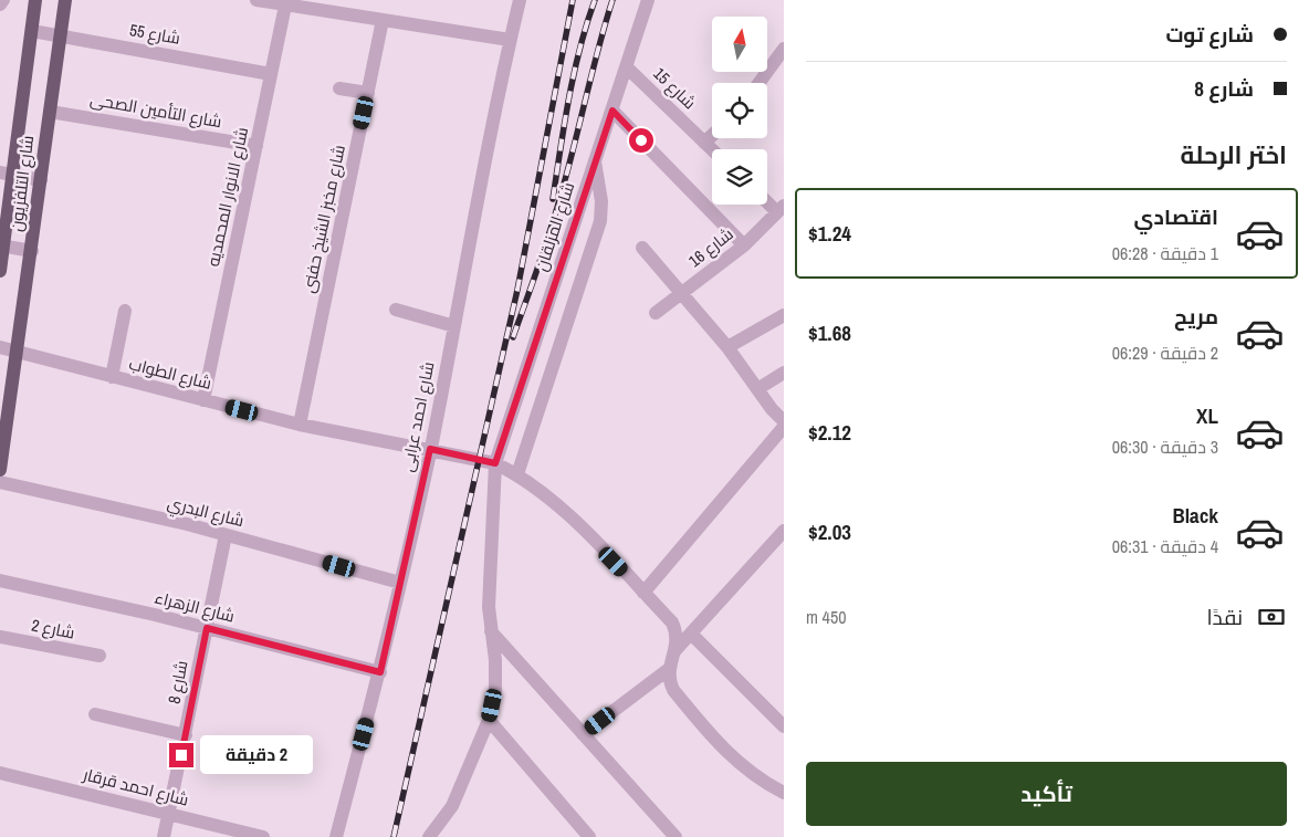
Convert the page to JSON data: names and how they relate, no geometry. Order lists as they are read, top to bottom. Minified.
{"streets":{"main road":["شارع التلفزيون"],"street":["شارع 55","شارع 15","شارع التأمين الصحى","شارع الانوار المحمديه","شارع مخبز الشيخ حفنى","شارع المزلقان","شارع 16","شارع الطواب","شارع احمد عرابى","شارع البدري","شارع الزهراء","شارع 2","شارع 8","شارع احمد قرقار"]},"crossings":[["شارع 55","شارع التلفزيون"],["شارع 55","شارع الانوار المحمديه"],["شارع 15","شارع المزلقان"],["شارع التأمين الصحى","شارع التلفزيون"],["شارع التأمين الصحى","شارع الانوار المحمديه"],["شارع التلفزيون","شارع الطواب"],["شارع الانوار المحمديه","شارع الطواب"],["شارع مخبز الشيخ حفنى","شارع الطواب"],["شارع المزلقان","شارع الطواب"],["شارع الطواب","شارع احمد عرابى"],["شارع احمد عرابى","شارع البدري"],["شارع احمد عرابى","شارع الزهراء"],["شارع البدري","شارع 8"],["شارع الزهراء","شارع 8"],["شارع 8","شارع احمد قرقار"]],"north":"top","page":{"banner":["شارع توت","شارع 8"],"heading":"اختر الرحلة","list":[{"name":"اقتصادي","note":"1 دقيقة · 06:28","value":"$1.24"},{"name":"مريح","note":"2 دقيقة · 06:29","value":"$1.68"},{"name":"XL","note":"3 دقيقة · 06:30","value":"$2.12"},{"name":"Black","note":"4 دقيقة · 06:31","value":"$2.03"}],"pay":["نقدًا","450 m"],"bubble":"2 دقيقة","buttons":"تأكيد"}}
